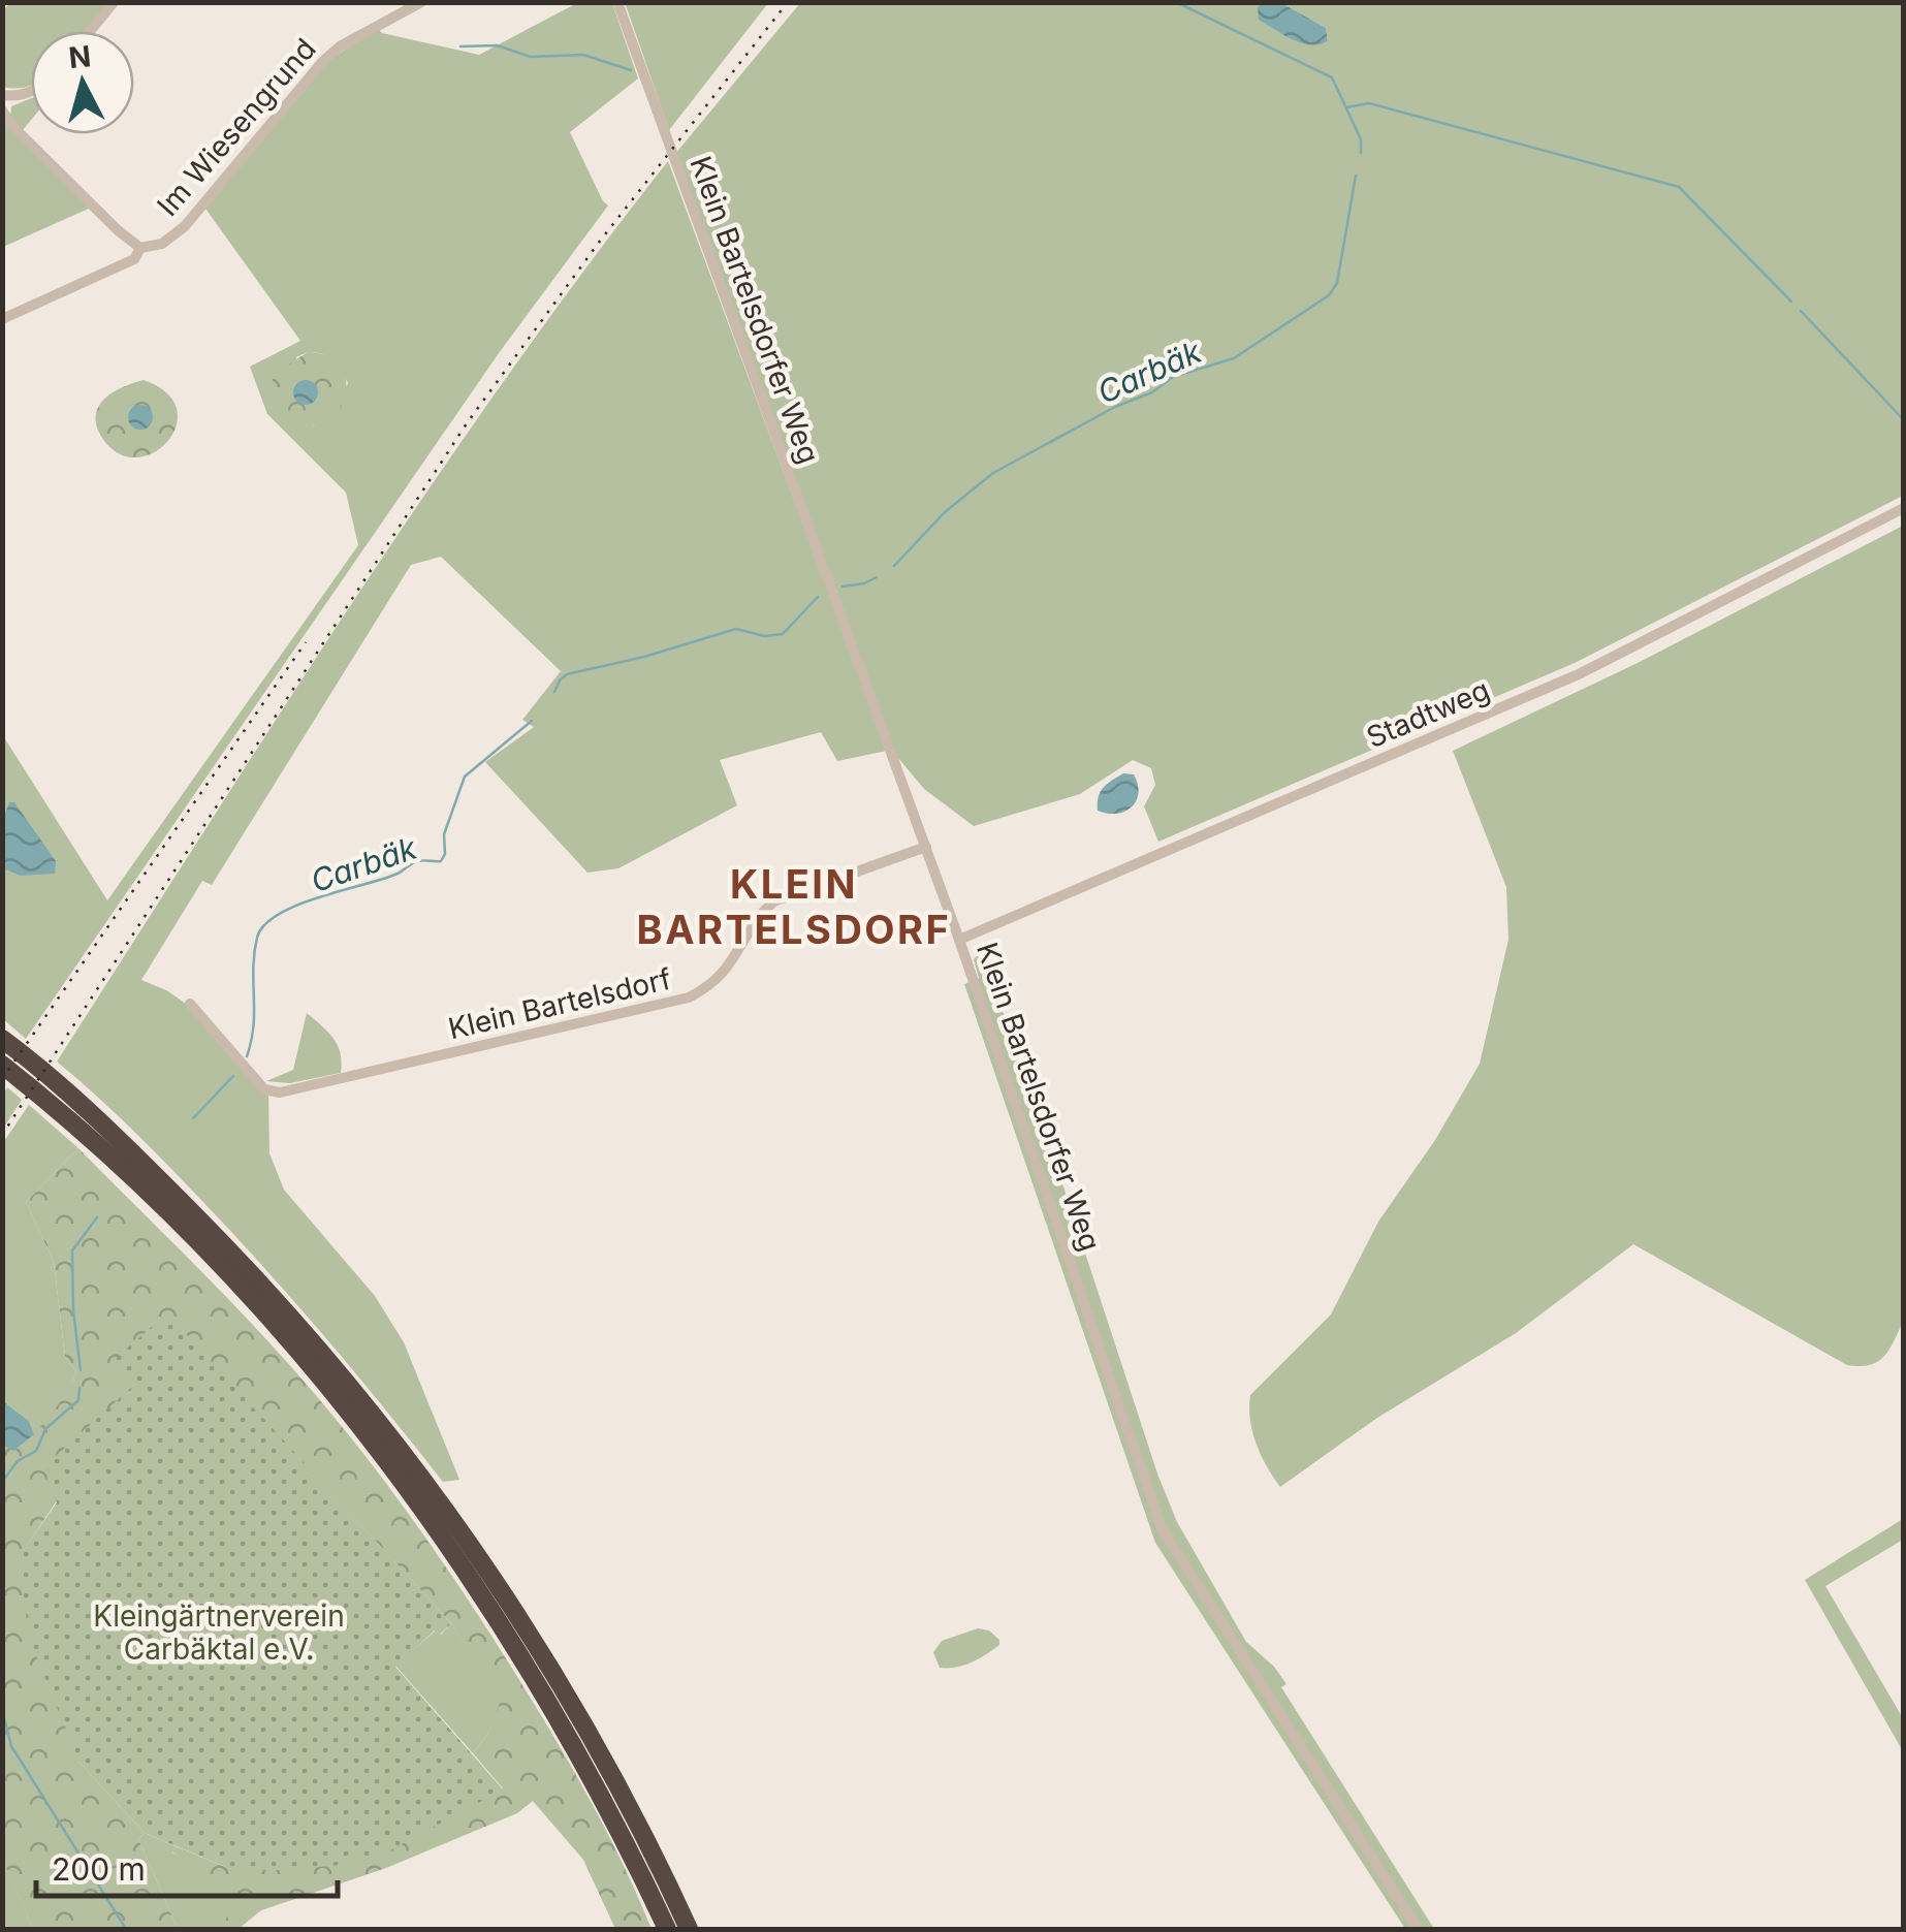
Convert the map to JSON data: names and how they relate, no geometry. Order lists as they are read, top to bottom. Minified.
{"streets":{"street":["Im Wiesengrund","Klein Bartelsdorfer Weg","Stadtweg","Klein Bartelsdorf"]},"crossings":[["Klein Bartelsdorfer Weg","Stadtweg"],["Klein Bartelsdorfer Weg","Klein Bartelsdorf"]],"districts":["KLEIN BARTELSDORF"],"water":["Carbäk"],"parks":["Kleingärtnerverein Carbäktal e.V."],"scale_bar":"200 m","north":"top"}
